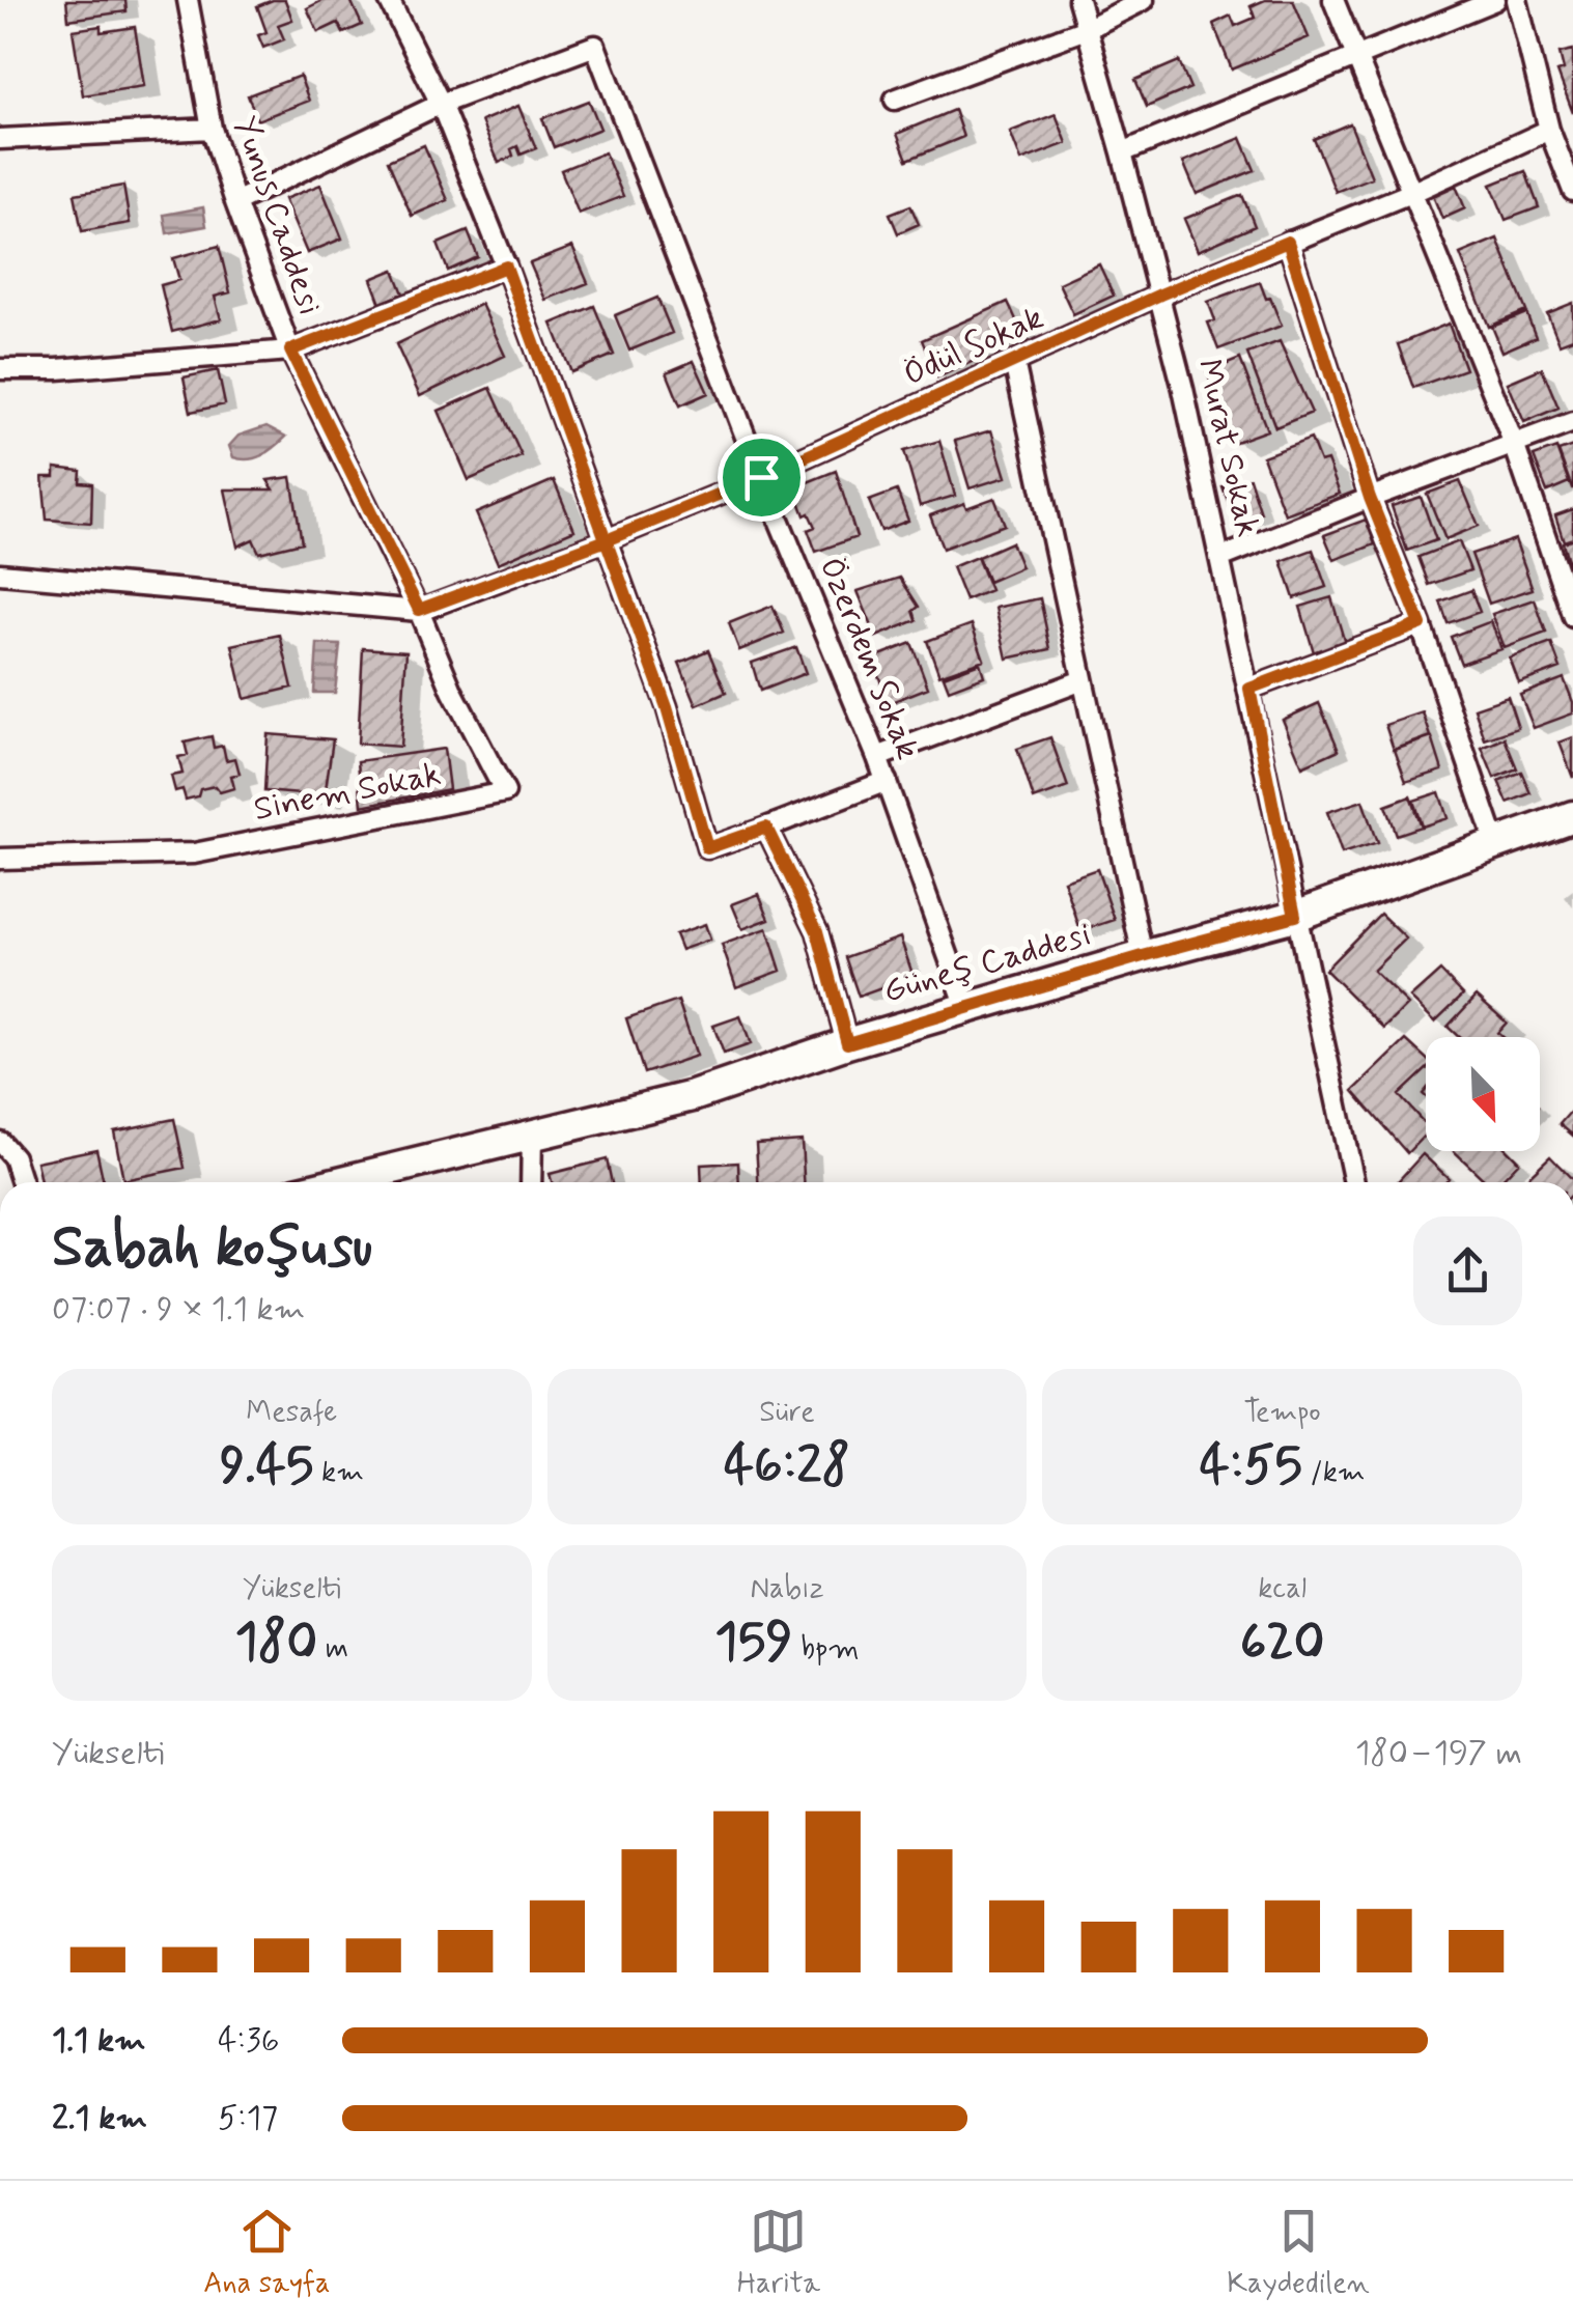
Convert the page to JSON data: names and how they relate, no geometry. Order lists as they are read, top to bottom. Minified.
{"streets":{"main road":["Güneş Caddesi"],"street":["Yunus Caddesi","Ödül Sokak","Murat Sokak","Özerdem Sokak","Sinem Sokak"]},"crossings":[["Yunus Caddesi","Ödül Sokak"],["Yunus Caddesi","Sinem Sokak"],["Ödül Sokak","Murat Sokak"],["Ödül Sokak","Özerdem Sokak"],["Ödül Sokak","Sinem Sokak"],["Murat Sokak","Güneş Caddesi"],["Özerdem Sokak","Güneş Caddesi"]],"north":"bottom right","page":{"heading":["Sabah koşusu","07:07 · 9 × 1.1 km"],"stats":[["Mesafe","9.45 km"],["Süre","46:28"],["Tempo","4:55 /km"],["Yükselti","180 m"],["Nabız","159 bpm"],["kcal","620"]],"chart":["Yükselti","180–197 m"],"list":[{"name":"1.1 km","note":"4:36"},{"name":"2.1 km","note":"5:17"}],"tabs":["Ana sayfa","Harita","Kaydedilen"]}}
